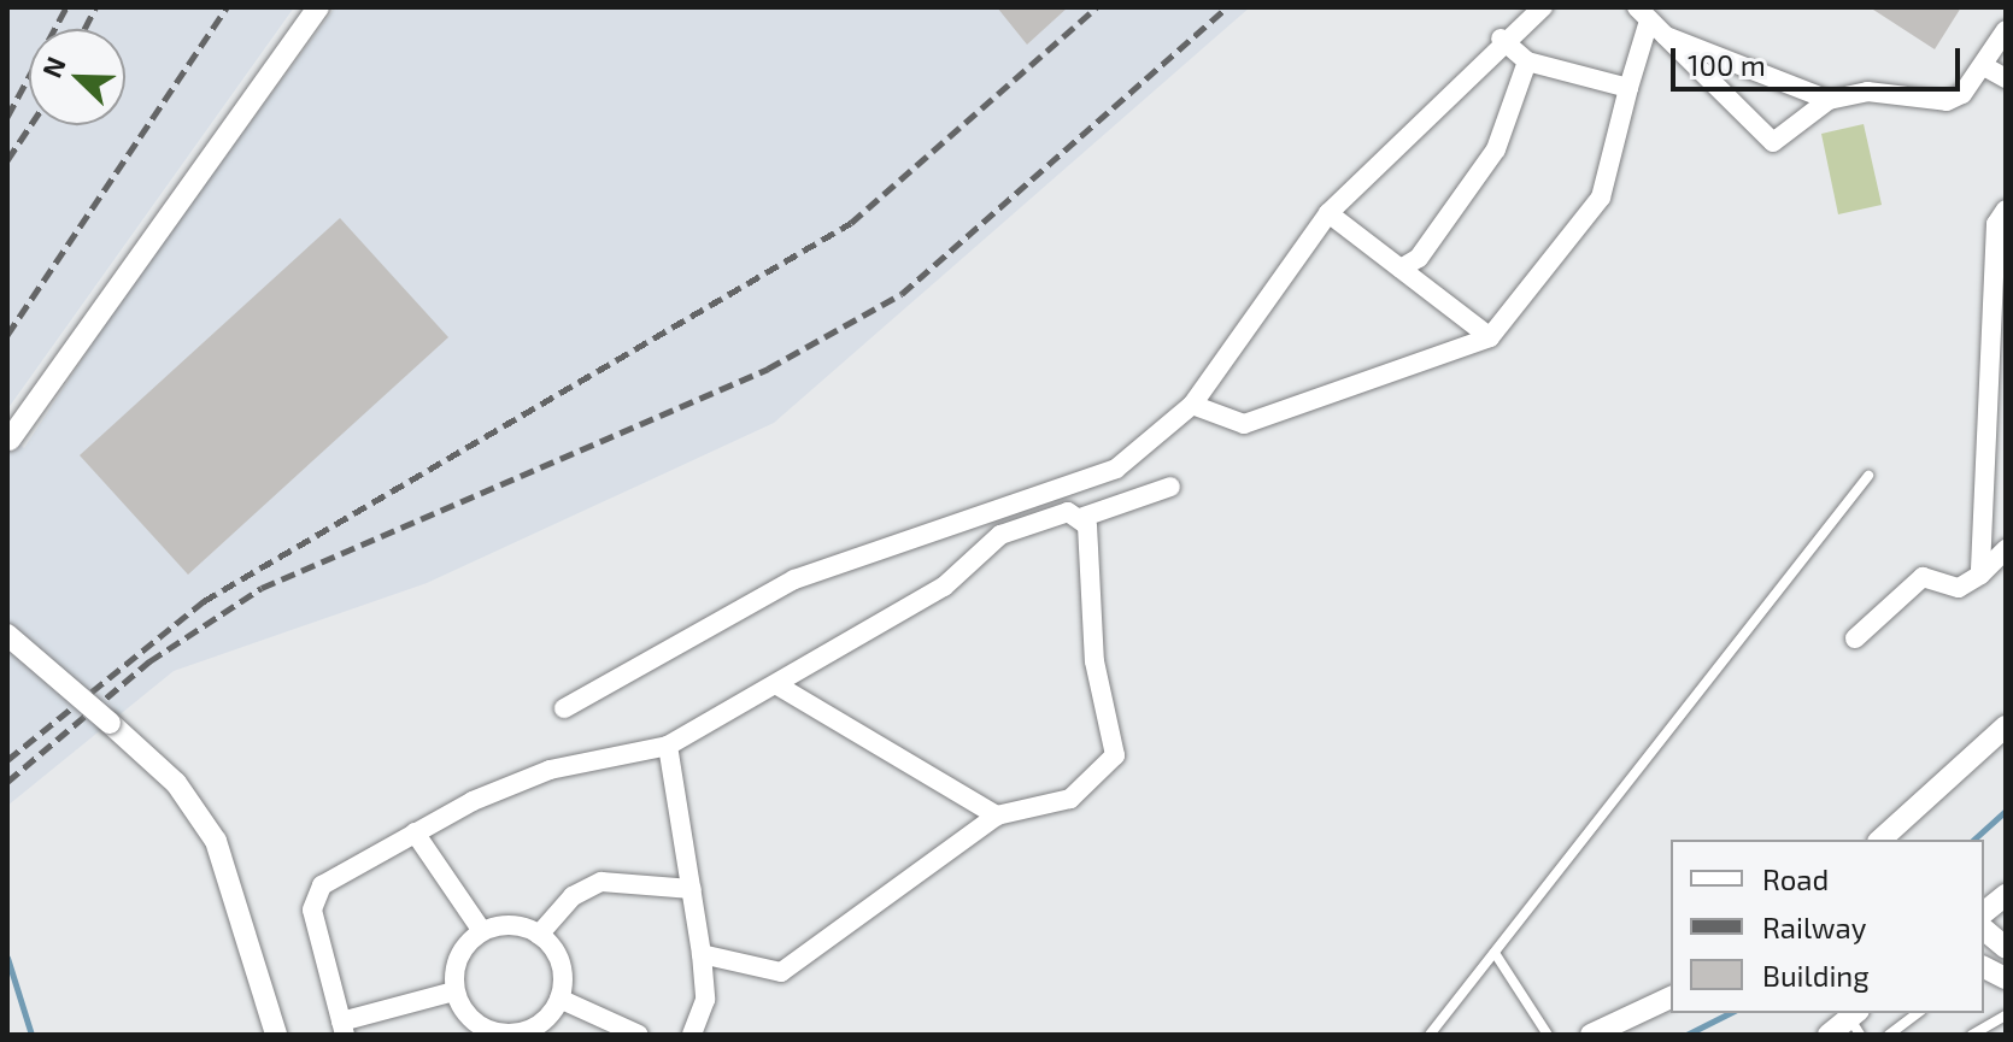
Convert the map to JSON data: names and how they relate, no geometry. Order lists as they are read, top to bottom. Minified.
{"legend":["Road","Railway","Building"],"scale_bar":"100 m","north":"top left"}
